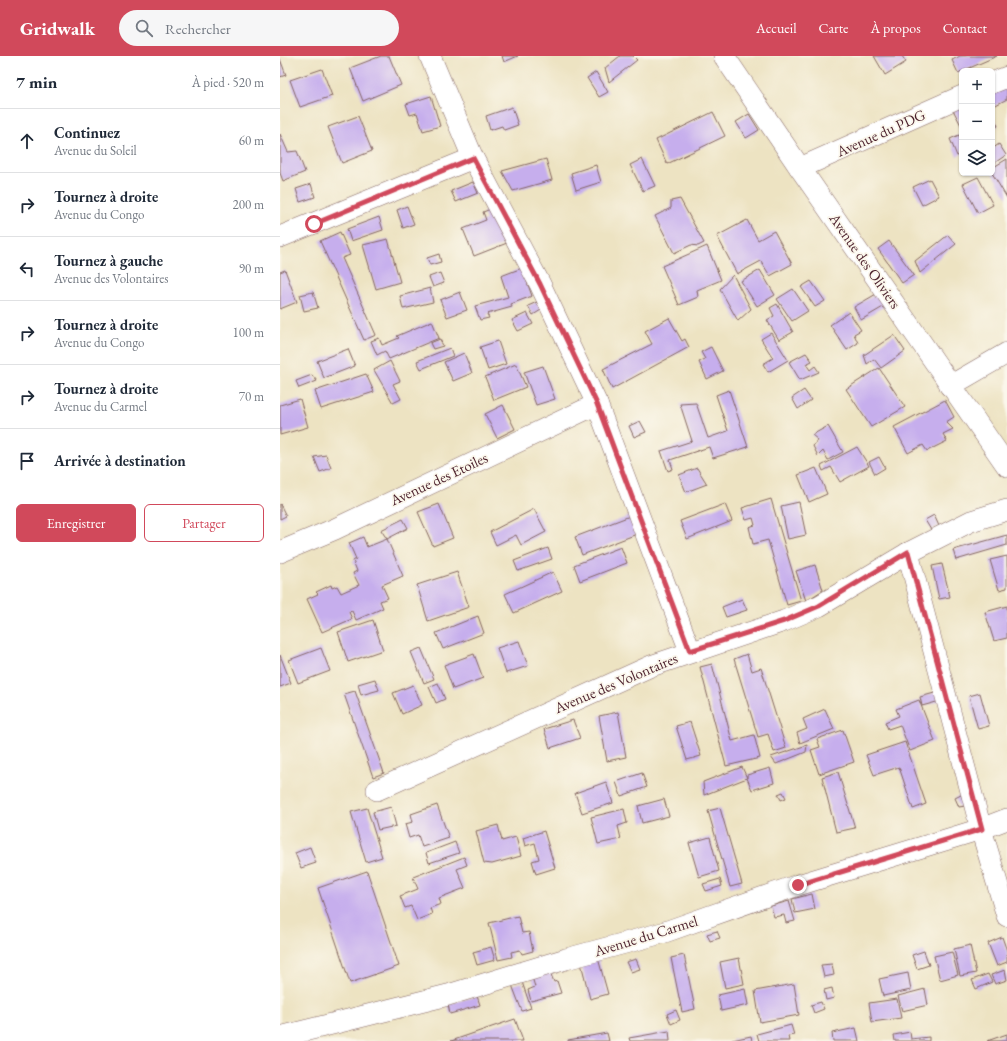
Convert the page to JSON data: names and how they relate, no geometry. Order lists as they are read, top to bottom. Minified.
{"streets":{"street":["Avenue du PDG","Avenue des Oliviers","Avenue des Etoiles","Avenue des Volontaires","Avenue du Carmel"]},"crossings":[["Avenue du PDG","Avenue des Oliviers"]],"page":{"header":"Gridwalk","search":"Rechercher","nav":["Accueil","Carte","À propos","Contact"],"heading":["7 min","À pied · 520 m"],"map_buttons":["+","−"],"list":[["Continuez","Avenue du Soleil","60 m"],["Tournez à droite","Avenue du Congo","200 m"],["Tournez à gauche","Avenue des Volontaires","90 m"],["Tournez à droite","Avenue du Congo","100 m"],["Tournez à droite","Avenue du Carmel","70 m"],"Arrivée à destination"],"buttons":["Enregistrer","Partager"]}}
